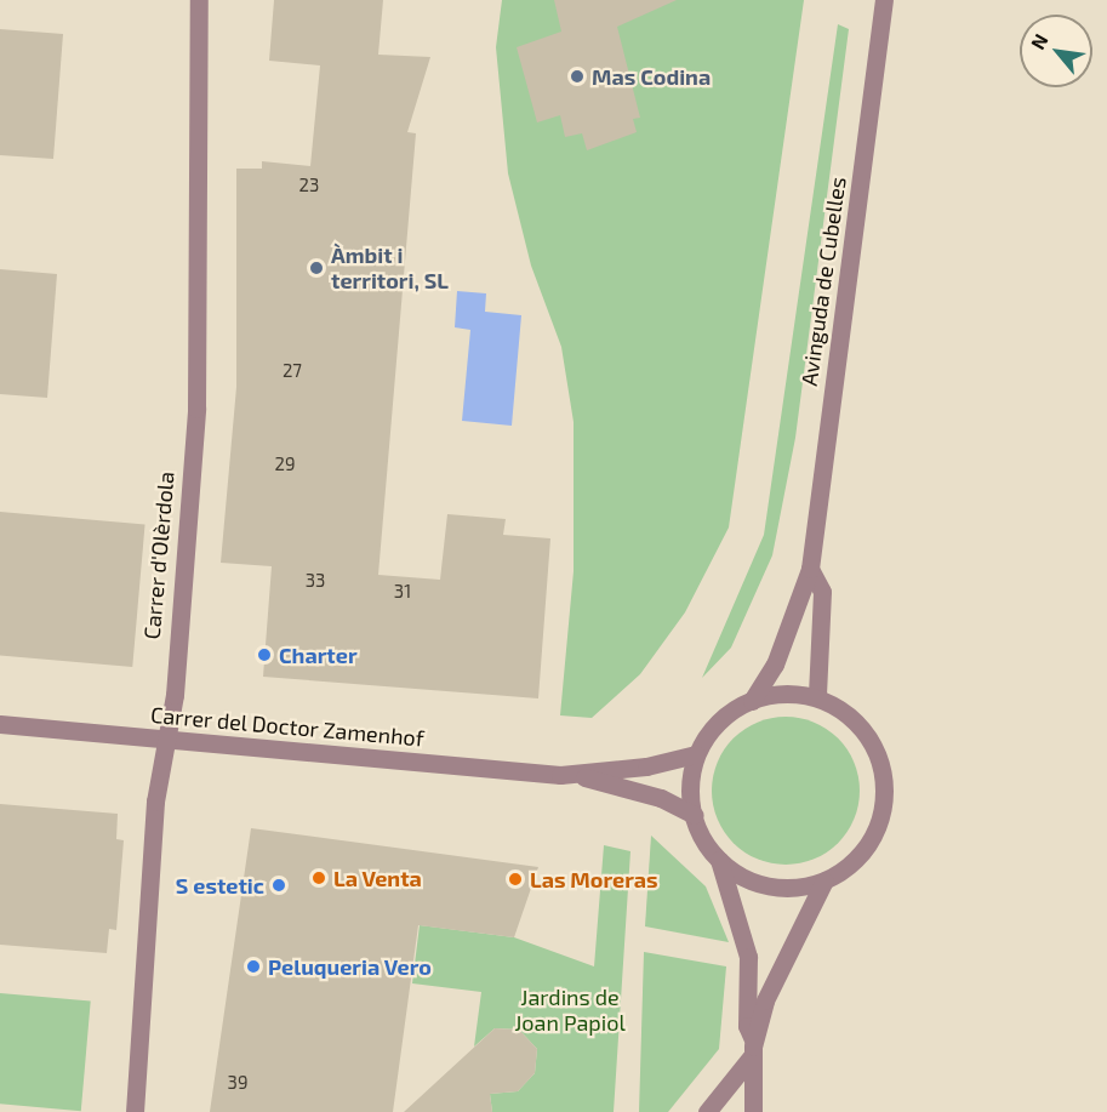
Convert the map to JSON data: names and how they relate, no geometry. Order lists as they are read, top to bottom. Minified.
{"streets":{"street":["Avinguda de Cubelles","Carrer d'Olèrdola","Carrer del Doctor Zamenhof"]},"crossings":[["Carrer d'Olèrdola","Carrer del Doctor Zamenhof"]],"parks":["Jardins de Joan Papiol"],"places":["Mas Codina","Àmbit i territori, SL","Charter","La Venta","Las Moreras","S estetic","Peluqueria Vero"],"house_numbers":["23","27","29","33","31","39"],"north":"top left"}
